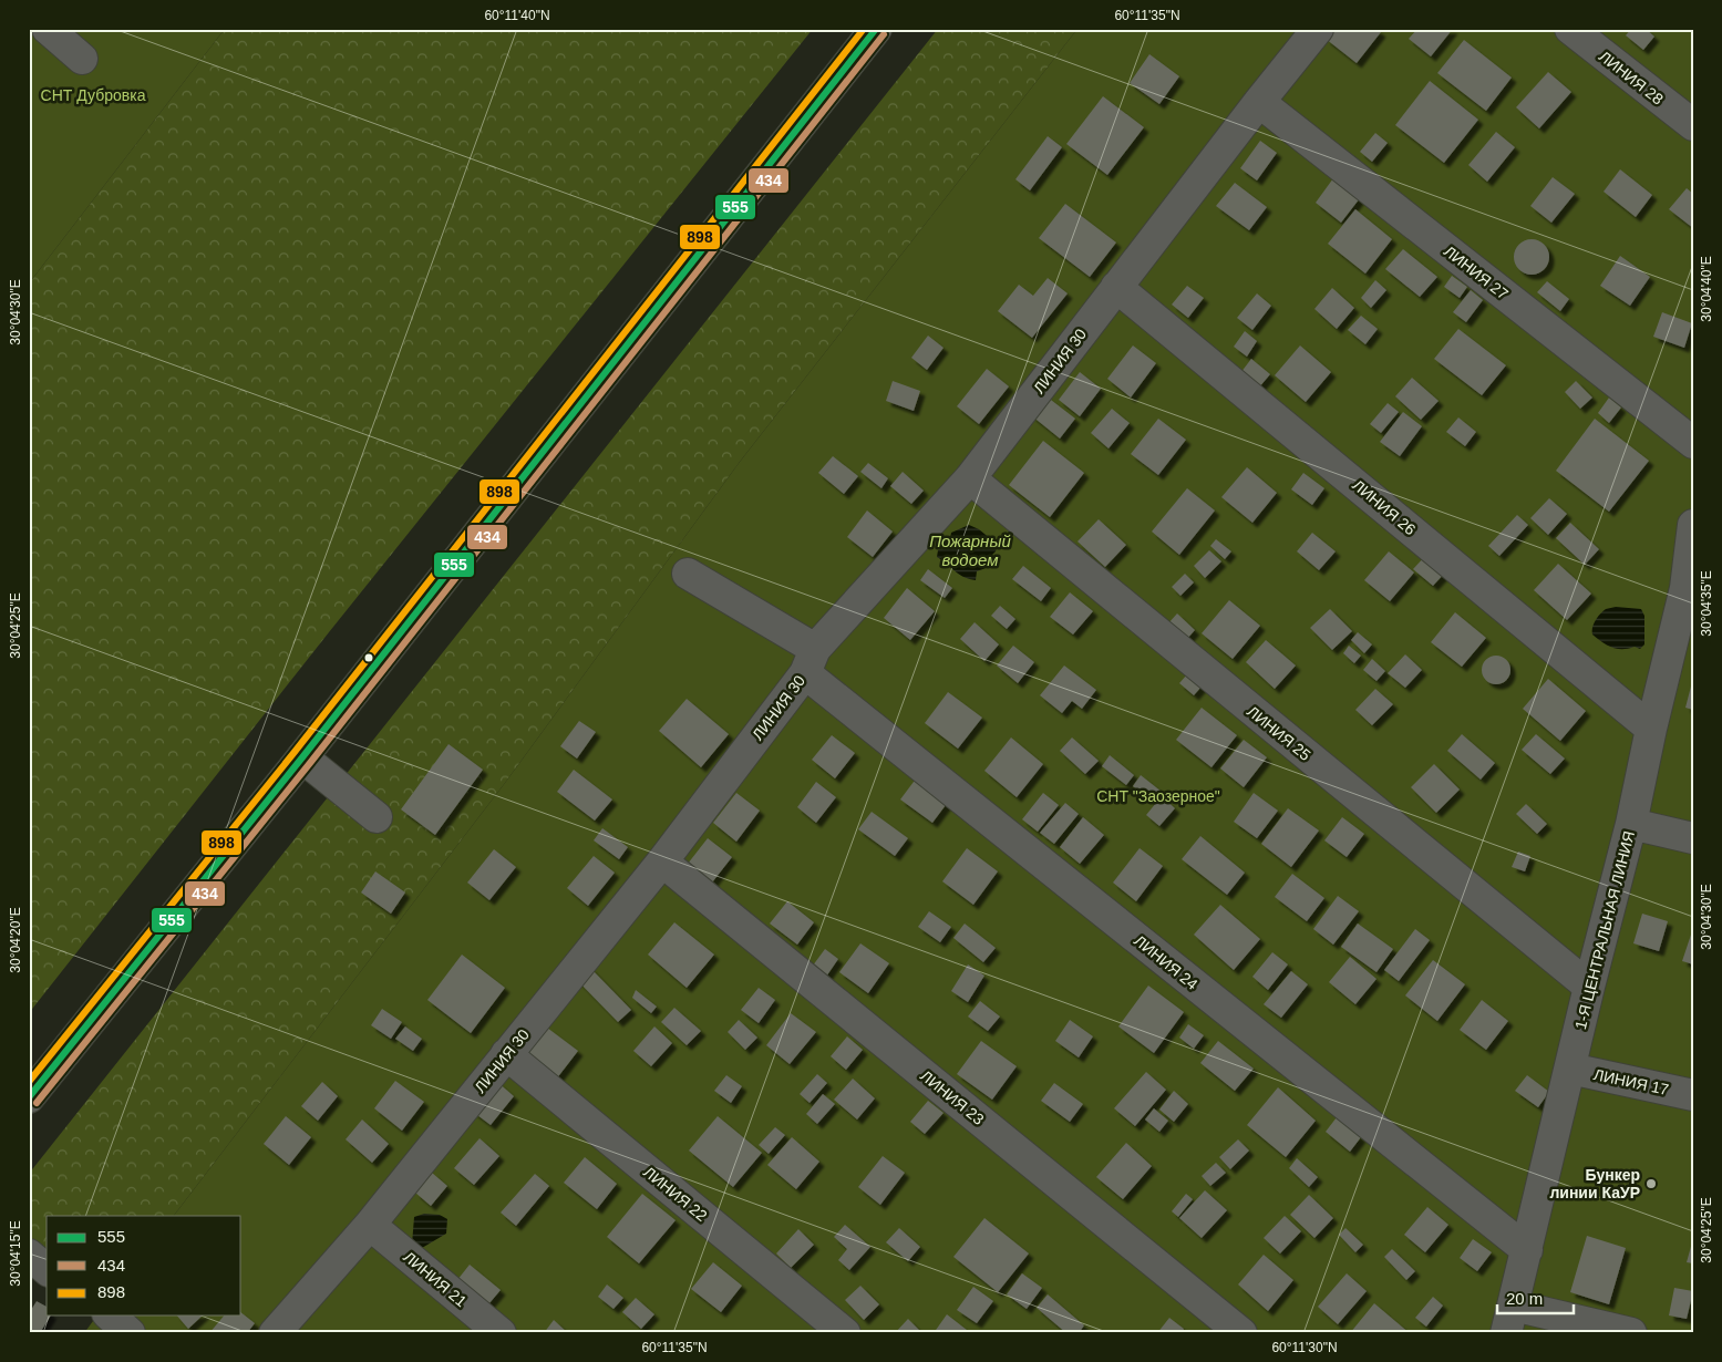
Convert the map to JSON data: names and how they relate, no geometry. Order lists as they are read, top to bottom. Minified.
{"streets":{"street":["ЛИНИЯ 28","ЛИНИЯ 27","ЛИНИЯ 30","ЛИНИЯ 26","ЛИНИЯ 25","1-Я ЦЕНТРАЛЬНАЯ ЛИНИЯ","ЛИНИЯ 24","ЛИНИЯ 17","ЛИНИЯ 23","ЛИНИЯ 22","ЛИНИЯ 21"]},"crossings":[["ЛИНИЯ 27","ЛИНИЯ 30"],["ЛИНИЯ 30","ЛИНИЯ 26"],["ЛИНИЯ 30","ЛИНИЯ 25"],["ЛИНИЯ 30","ЛИНИЯ 24"],["ЛИНИЯ 30","ЛИНИЯ 23"],["ЛИНИЯ 30","ЛИНИЯ 22"],["ЛИНИЯ 30","ЛИНИЯ 21"],["ЛИНИЯ 26","1-Я ЦЕНТРАЛЬНАЯ ЛИНИЯ"],["ЛИНИЯ 25","1-Я ЦЕНТРАЛЬНАЯ ЛИНИЯ"],["1-Я ЦЕНТРАЛЬНАЯ ЛИНИЯ","ЛИНИЯ 24"],["1-Я ЦЕНТРАЛЬНАЯ ЛИНИЯ","ЛИНИЯ 17"]],"water":["Пожарный водоем"],"parks":["СНТ Дубровка","СНТ \"Заозерное\""],"places":["Бункер линии КаУР"],"lines":["transit line 555","transit line 898","transit line 434"],"legend":["555","434","898"],"scale_bar":"20 m","coordinates":["60°11'40\"N","60°11'35\"N","30°04'40\"E","30°04'30\"E","30°04'35\"E","30°04'25\"E","30°04'20\"E","30°04'15\"E","60°11'30\"N"]}
